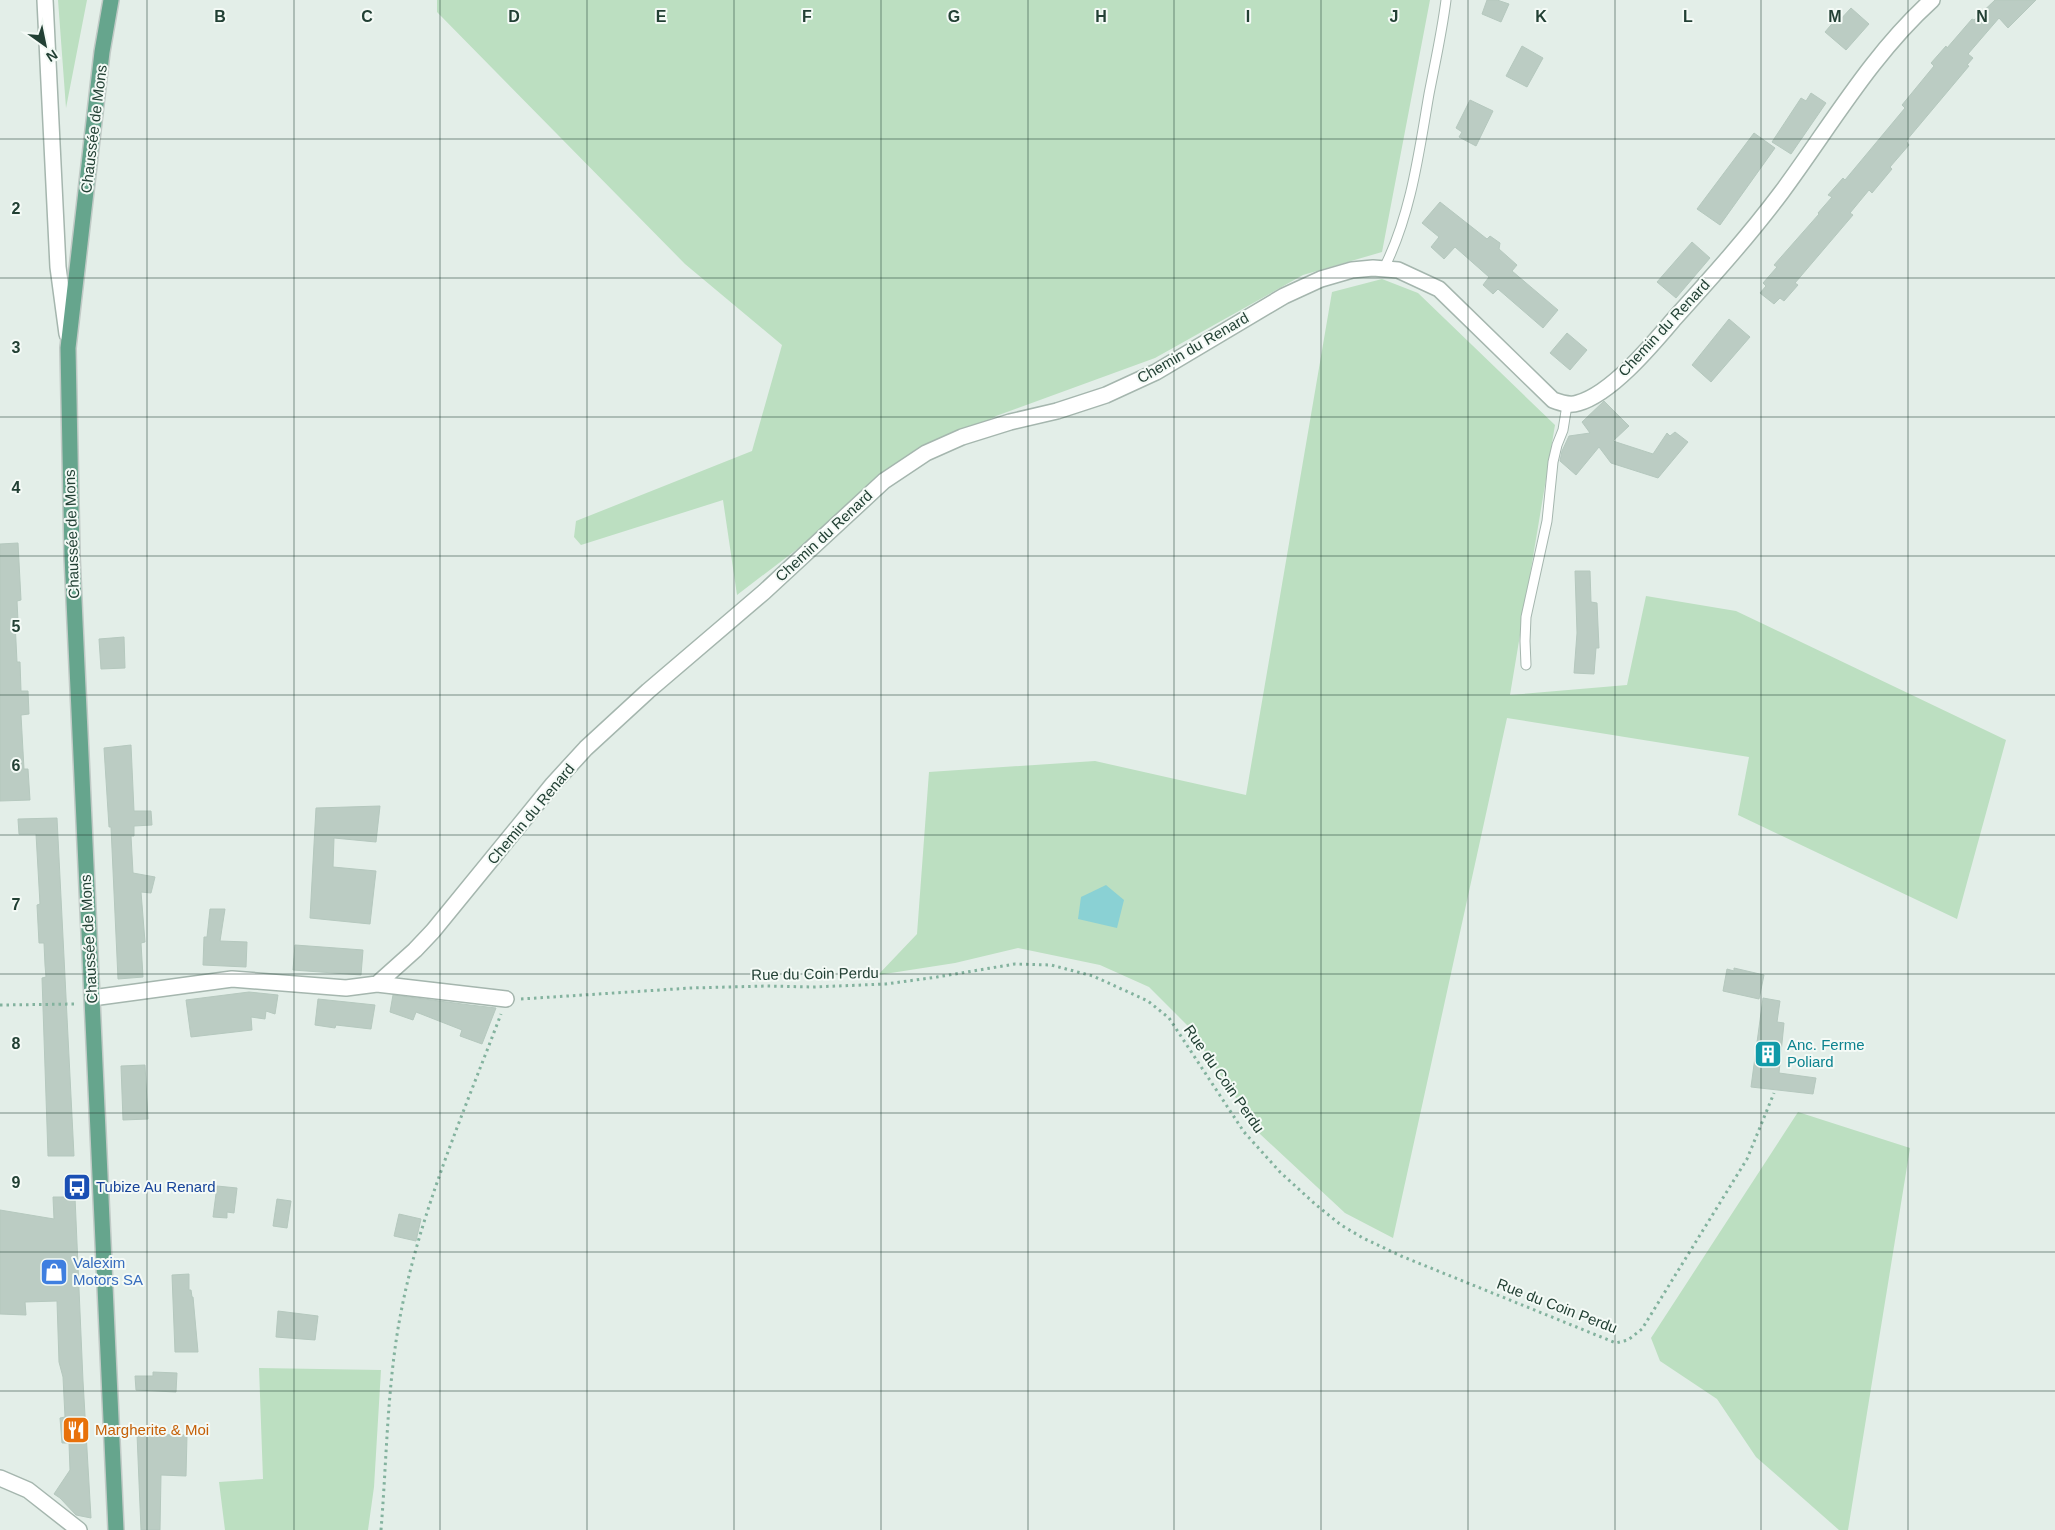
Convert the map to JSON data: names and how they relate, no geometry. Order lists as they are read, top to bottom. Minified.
{"streets":{"main road":["Chaussée de Mons"],"street":["Chemin du Renard"],"path":["Rue du Coin Perdu"]},"places":{"building":["Anc. Ferme Poliard"],"bus stop":["Tubize Au Renard"],"shop":["Valexim Motors SA"],"restaurant":["Margherite & Moi"]},"north":"bottom right","grid":{"columns":["B","C","D","E","F","G","H","I","J","K","L","M","N"],"rows":["2","3","4","5","6","7","8","9"]}}
